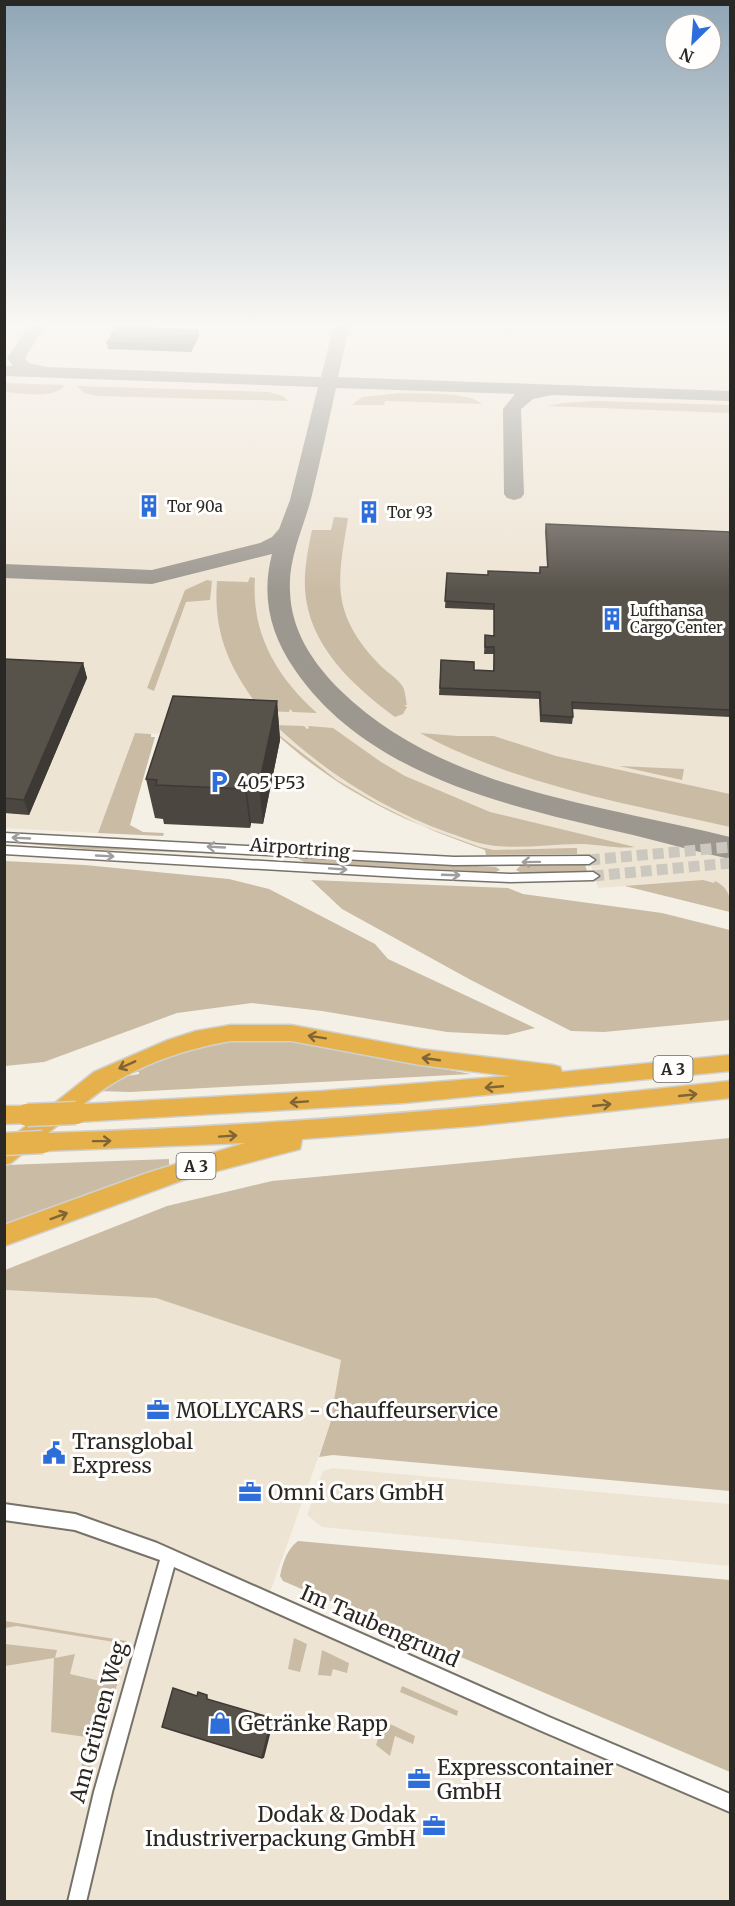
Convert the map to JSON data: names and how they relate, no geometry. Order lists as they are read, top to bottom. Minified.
{"streets":{"highway":["A 3"],"street":["Airportring","Im Taubengrund","Am Grünen Weg"]},"crossings":[["Im Taubengrund","Am Grünen Weg"]],"places":{"building":["Tor 90a","Tor 93","Lufthansa Cargo Center"],"parking":["405 P53"],"office":["MOLLYCARS - Chauffeurservice","Omni Cars GmbH","Expresscontainer GmbH","Dodak & Dodak Industriverpackung GmbH"],"public building":["Transglobal Express"],"shop":["Getränke Rapp"]},"north":"bottom left"}
